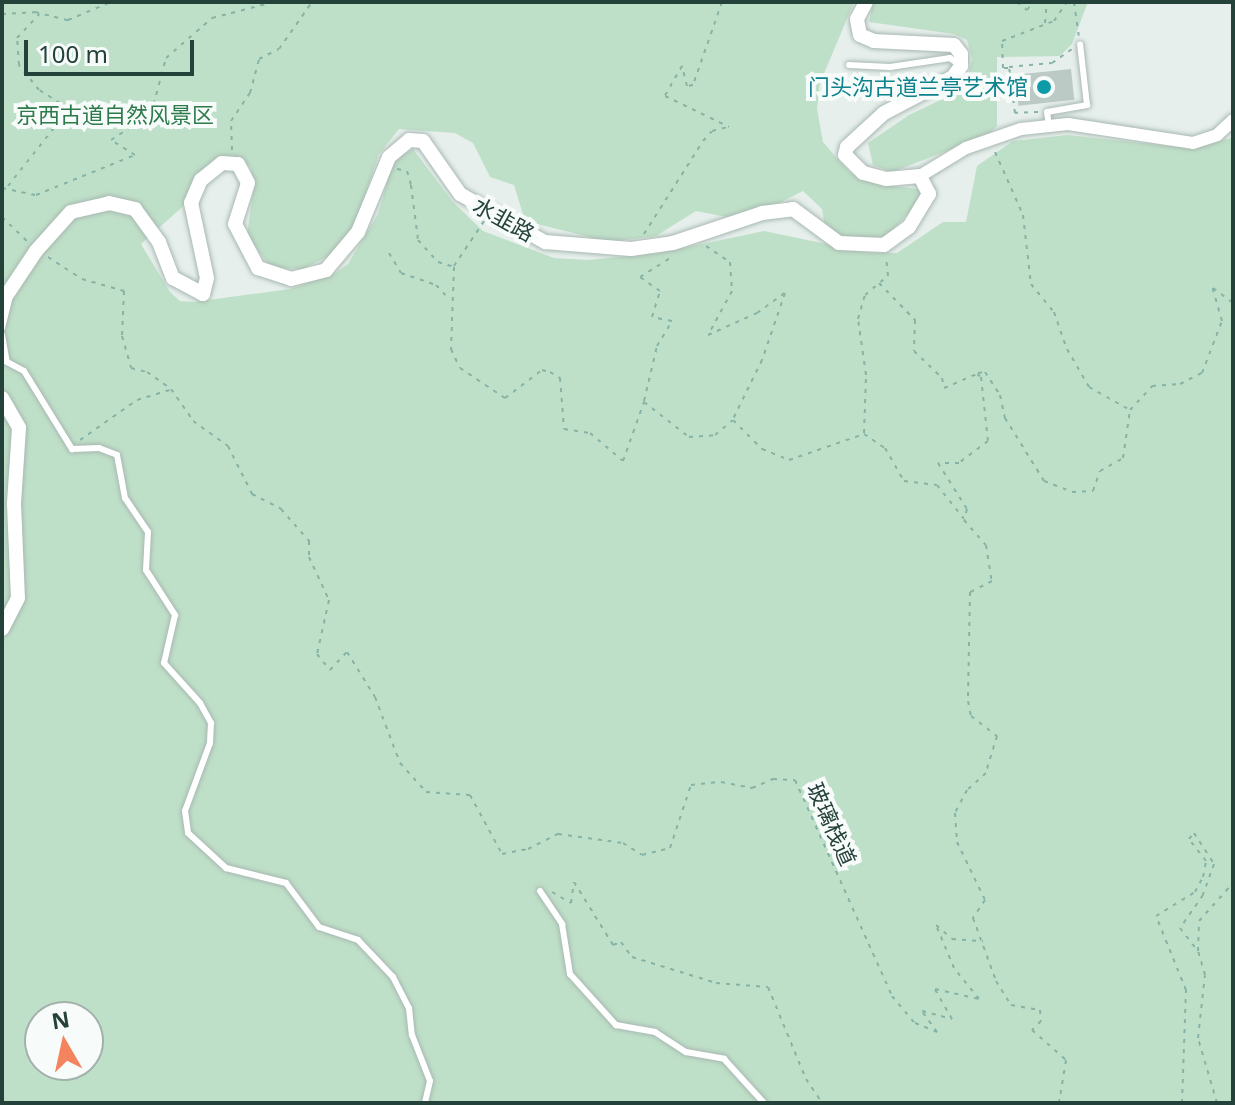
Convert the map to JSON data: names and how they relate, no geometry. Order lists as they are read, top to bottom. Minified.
{"streets":{"street":["水韭路"],"path":["玻璃栈道"]},"parks":["京西古道自然风景区"],"places":["门头沟古道兰亭艺术馆"],"scale_bar":"100 m","north":"top"}
